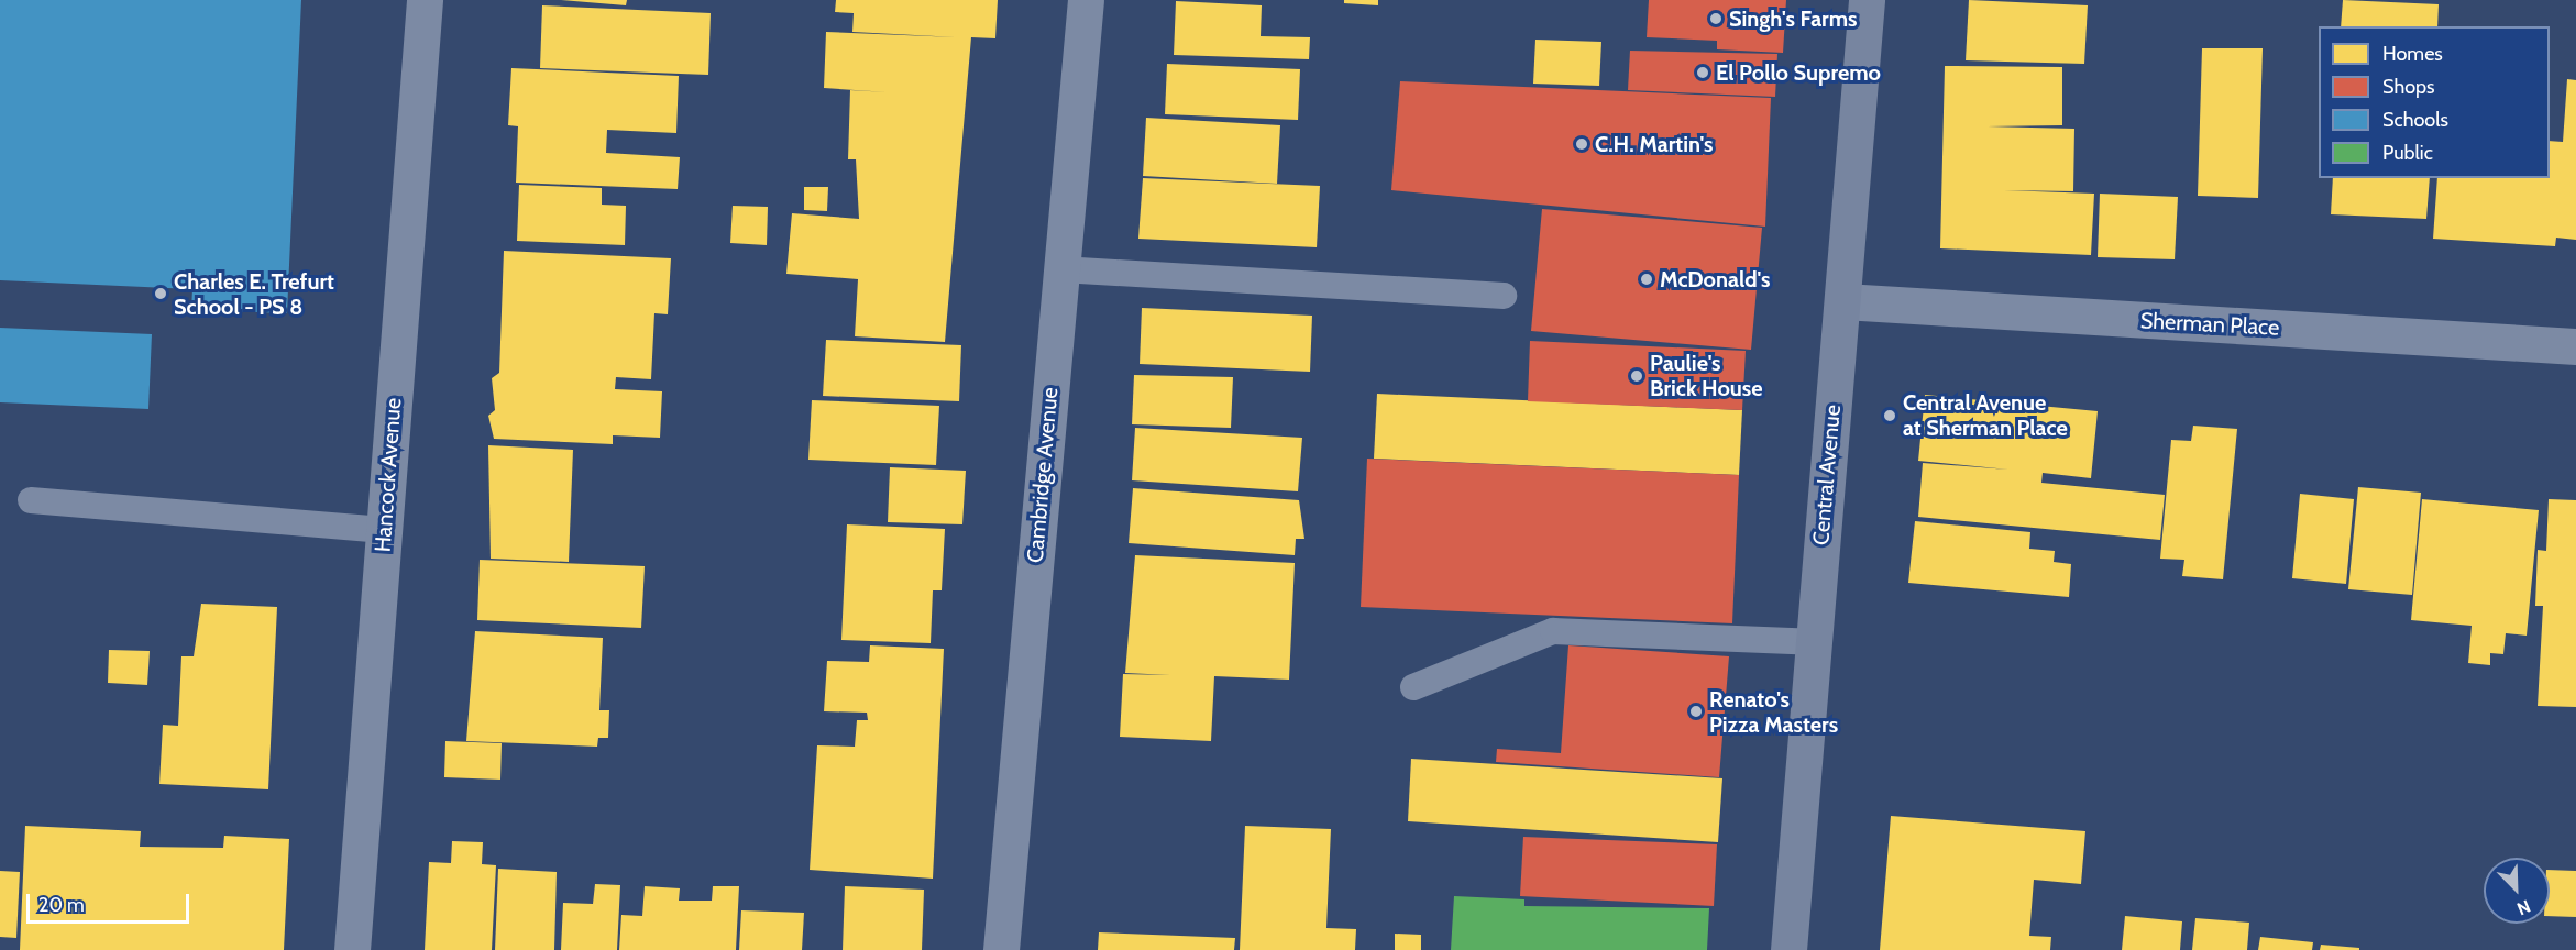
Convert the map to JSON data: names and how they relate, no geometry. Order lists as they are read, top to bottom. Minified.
{"streets":{"main road":["Central Avenue"],"street":["Sherman Place","Hancock Avenue","Cambridge Avenue"]},"crossings":[["Sherman Place","Central Avenue"]],"places":["Singh's Farms","El Pollo Supremo","C.H. Martin's","McDonald's","Charles E. Trefurt School - PS 8","Paulie's Brick House","Central Avenue at Sherman Place","Renato's Pizza Masters"],"legend":["Homes","Shops","Schools","Public"],"scale_bar":"20 m","north":"bottom right"}
